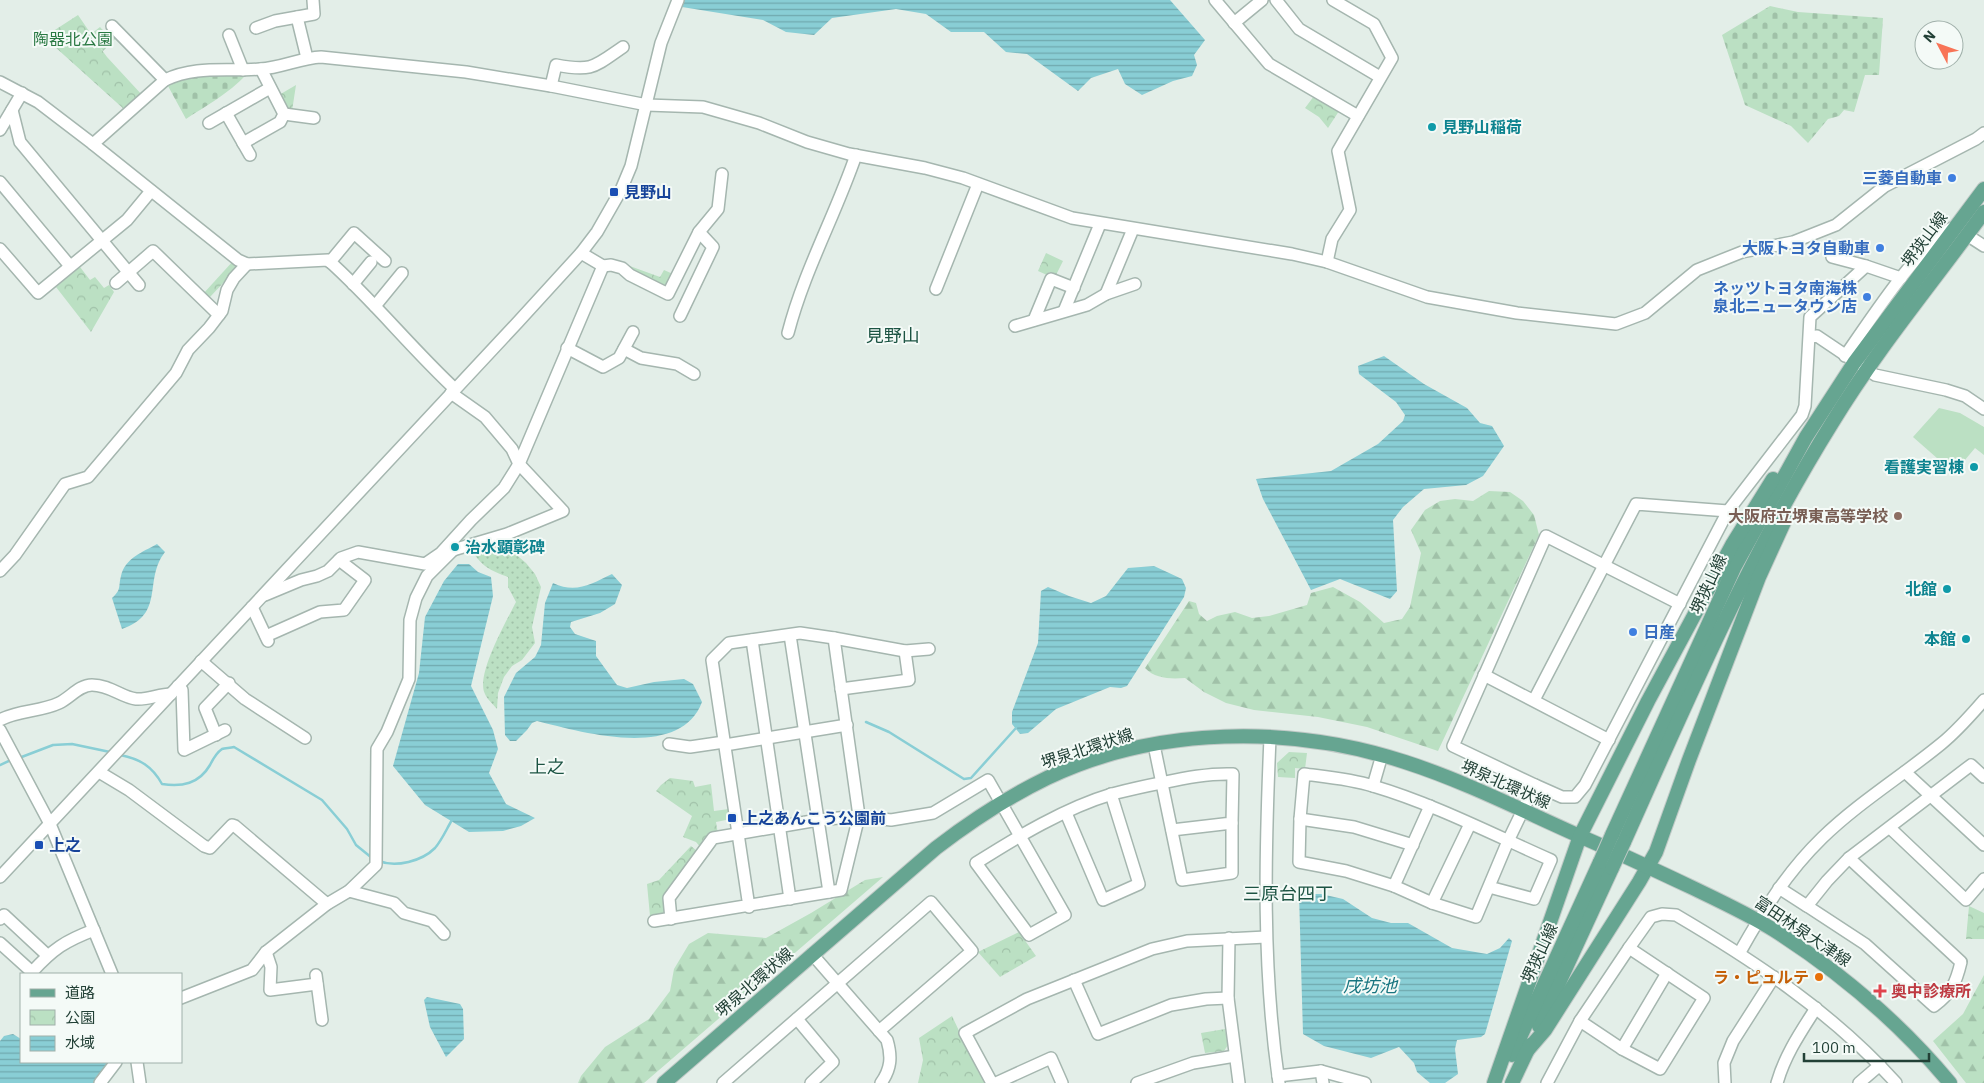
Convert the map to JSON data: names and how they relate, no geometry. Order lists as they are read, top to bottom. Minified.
{"streets":{"main road":["堺狭山線","堺泉北環状線","富田林泉大津線"]},"crossings":[["堺泉北環状線","富田林泉大津線"]],"districts":["見野山","上之","三原台四丁"],"water":["戌坊池"],"parks":["陶器北公園"],"places":{"other":["見野山稲荷","三菱自動車","大阪トヨタ自動車","ネッツトヨタ南海株 泉北ニュータウン店","看護実習棟","大阪府立堺東高等学校","治水顕彰碑","北館","日産","本館","ラ・ピュルテ"],"transit":["見野山","上之あんこう公園前","上之"],"health":["奥中診療所"]},"legend":["道路","公園","水域"],"scale_bar":"100 m","north":"top left"}
